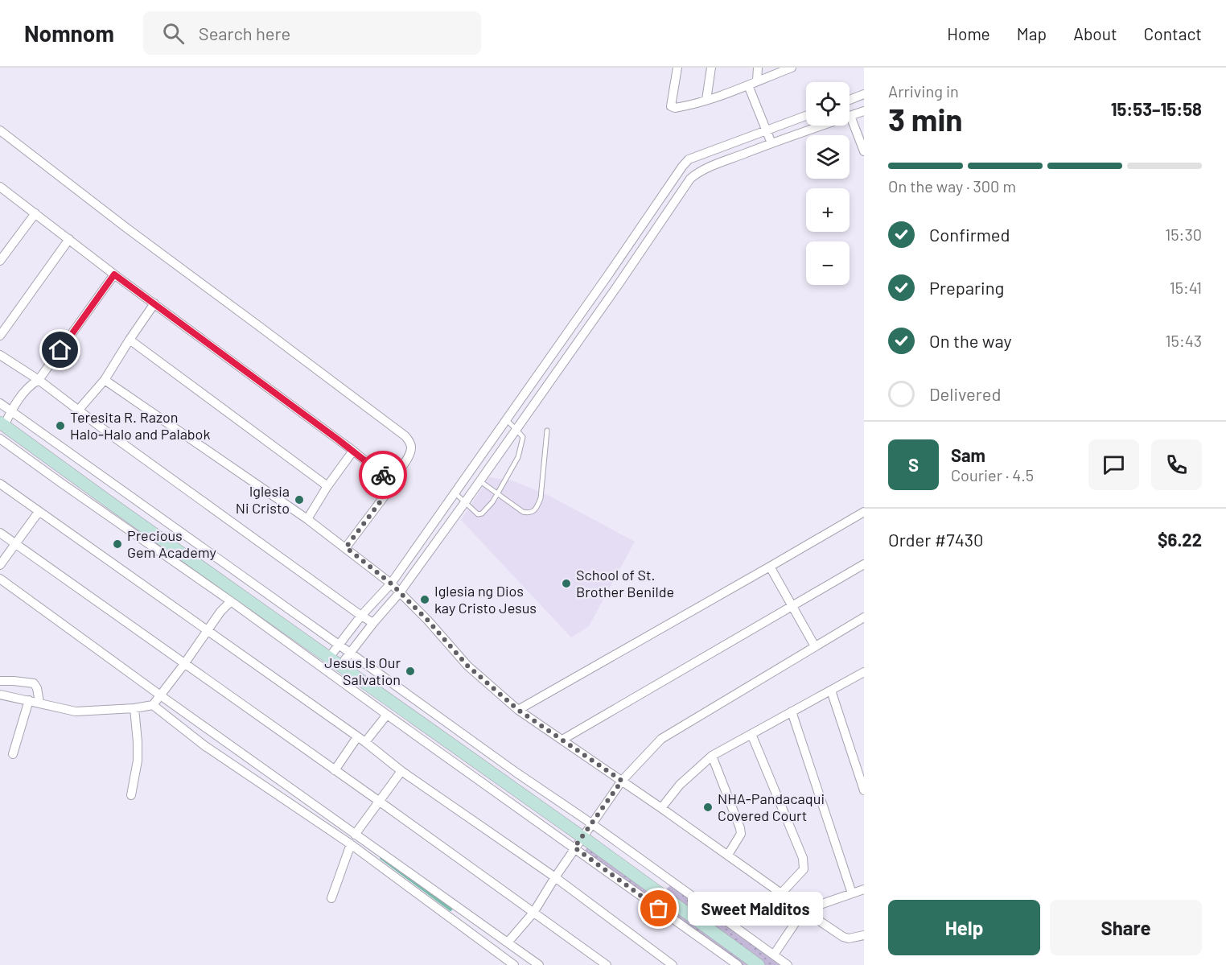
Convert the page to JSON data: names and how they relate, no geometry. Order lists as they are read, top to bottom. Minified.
{"places":["Teresita R. Razon Halo-Halo and Palabok","Iglesia Ni Cristo","Precious Gem Academy","School of St. Brother Benilde","Iglesia ng Dios kay Cristo Jesus","Jesus Is Our Salvation","NHA-Pandacaqui Covered Court","Sweet Malditos"],"page":{"header":"Nomnom","search":"Search here","nav":["Home","Map","About","Contact"],"heading":["3 min","Arriving in","15:53–15:58"],"panel":["Sam","Courier · 4.5","Order #7430","$6.22"],"map_buttons":["+","−"],"bar":"On the way · 300 m","list":[["Confirmed","15:30"],["Preparing","15:41"],["On the way","15:43"],"Delivered"],"round":"S","buttons":["Help","Share"],"bubble":"Sweet Malditos"}}
